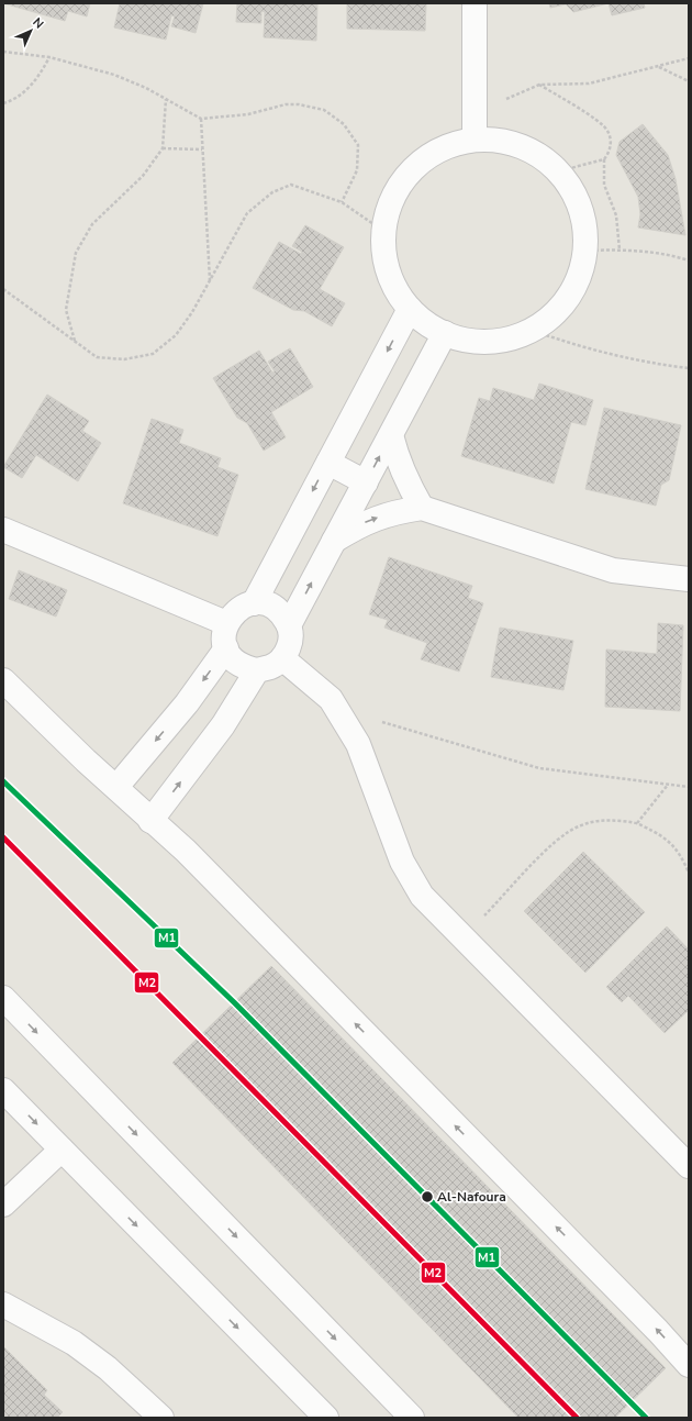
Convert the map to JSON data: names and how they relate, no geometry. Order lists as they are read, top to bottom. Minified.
{"places":["Al-Nafoura"],"lines":["transit line M1","transit line M2"],"north":"top right"}
